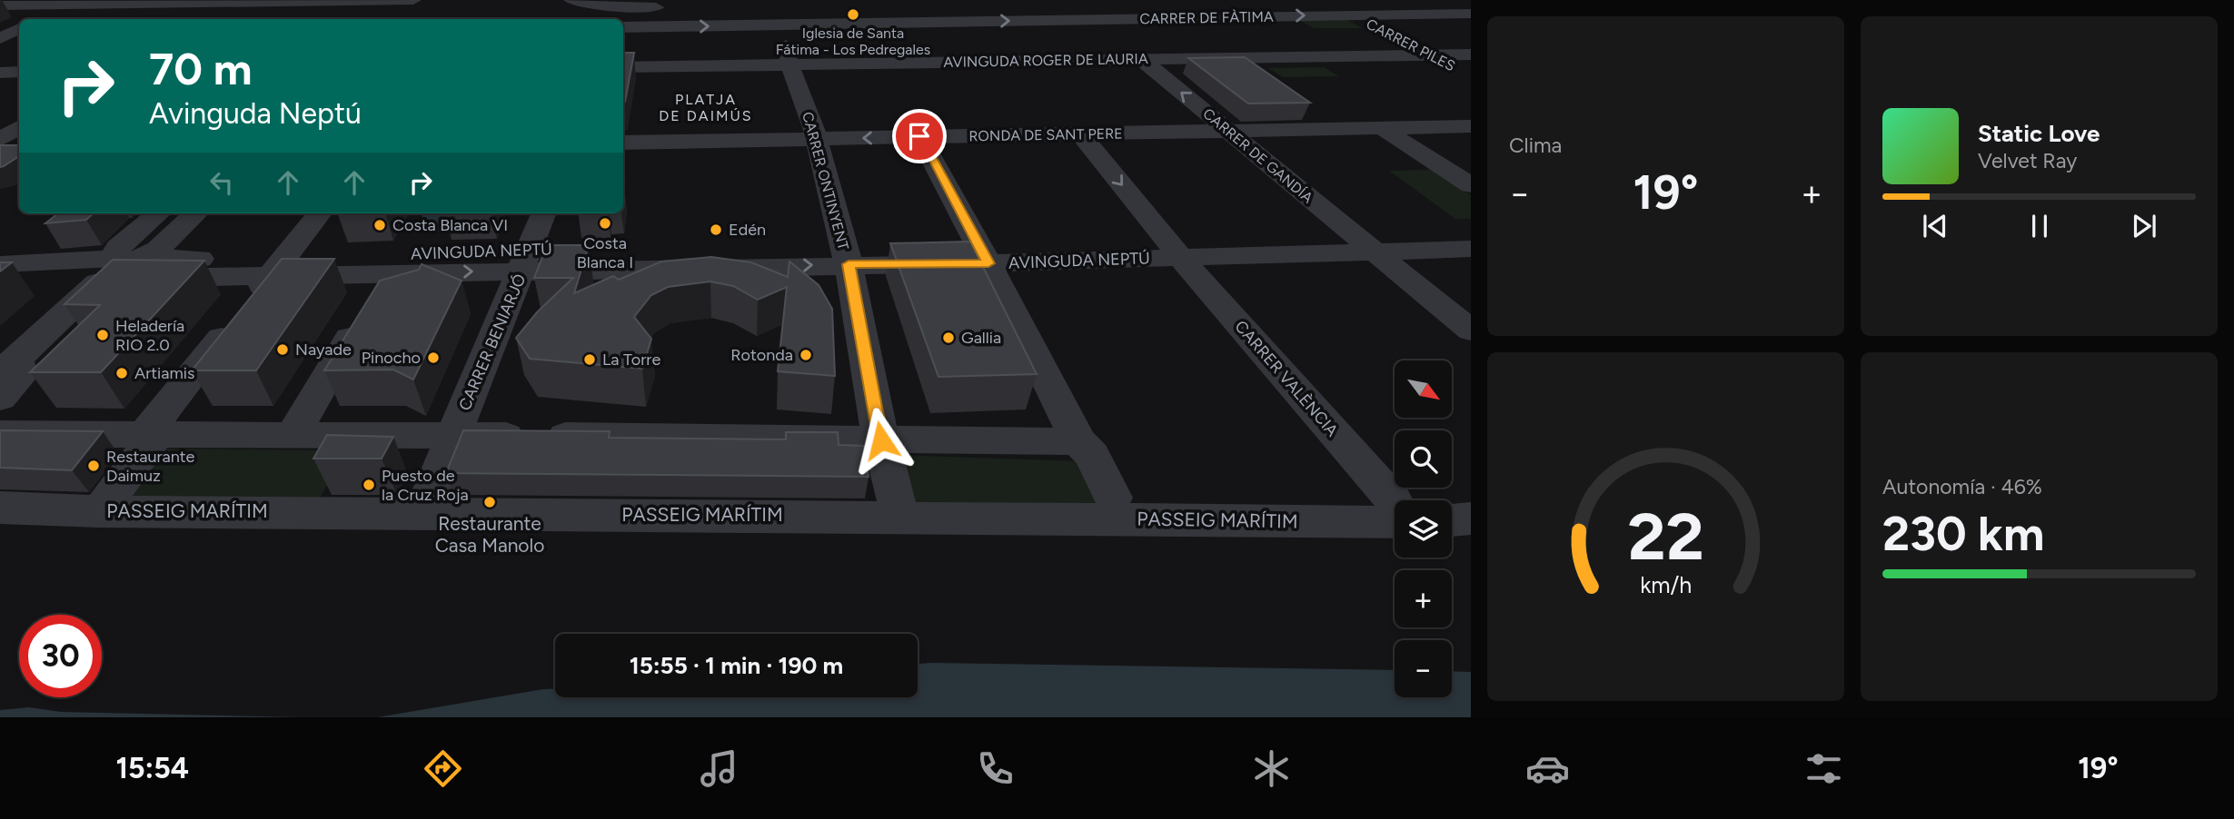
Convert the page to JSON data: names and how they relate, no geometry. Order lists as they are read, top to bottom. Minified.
{"streets":{"street":["CARRER DE FÀTIMA","CARRER PILES","AVINGUDA ROGER DE LAURIA","RONDA DE SANT PERE","CARRER DE GANDÍA","CARRER ONTINYENT","AVINGUDA NEPTÚ","CARRER BENIARJÓ","CARRER VALÈNCIA","PASSEIG MARÍTIM"]},"crossings":[["CARRER DE FÀTIMA","CARRER PILES"],["CARRER DE FÀTIMA","CARRER ONTINYENT"],["CARRER PILES","AVINGUDA ROGER DE LAURIA"],["AVINGUDA ROGER DE LAURIA","CARRER DE GANDÍA"],["AVINGUDA ROGER DE LAURIA","CARRER ONTINYENT"],["RONDA DE SANT PERE","CARRER DE GANDÍA"],["RONDA DE SANT PERE","CARRER ONTINYENT"],["RONDA DE SANT PERE","CARRER VALÈNCIA"],["CARRER DE GANDÍA","AVINGUDA NEPTÚ"],["CARRER ONTINYENT","AVINGUDA NEPTÚ"],["AVINGUDA NEPTÚ","CARRER BENIARJÓ"],["AVINGUDA NEPTÚ","CARRER VALÈNCIA"],["AVINGUDA NEPTÚ","PASSEIG MARÍTIM"]],"one_way":["CARRER DE FÀTIMA"],"districts":["PLATJA DE DAIMÚS"],"places":["Iglesia de Santa Fátima - Los Pedregales","Costa Blanca I","Costa Blanca VI","Edén","Heladería RIO 2.0","Gallia","Nayade","Rotonda","Pinocho","La Torre","Artiamis","Restaurante Daimuz","Puesto de la Cruz Roja","Restaurante Casa Manolo"],"north":"bottom right","page":{"tile":["Clima",["Autonomía · 46%","230 km"]],"turn":["70 m","Avinguda Neptú"],"song":["Static Love","Velvet Ray"],"heat":["−","19°","+"],"map_buttons":["+","−"],"limit":"30","trip":"15:55 · 1 min · 190 m","tabs":["15:54","19°"],"gauge":["22","km/h"]}}
